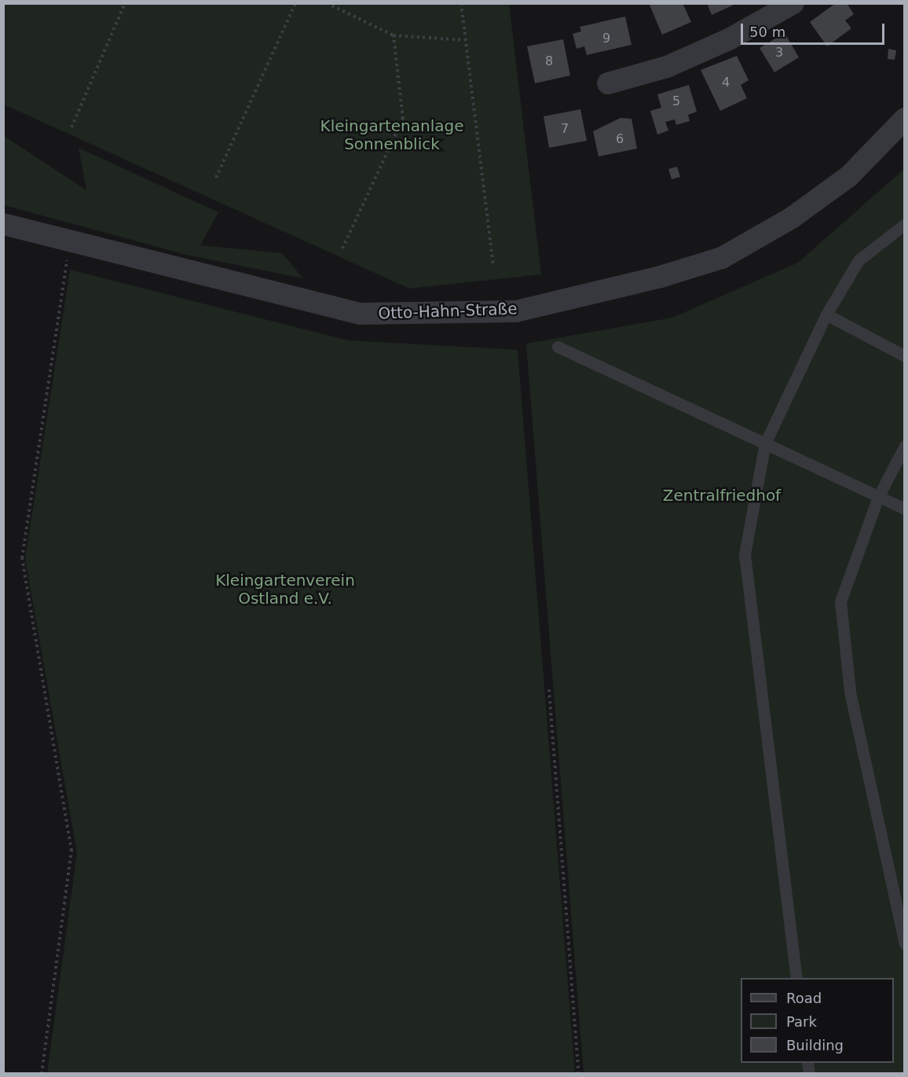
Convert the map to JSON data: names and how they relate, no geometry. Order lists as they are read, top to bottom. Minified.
{"streets":{"street":["Otto-Hahn-Straße"]},"parks":["Kleingartenanlage Sonnenblick","Zentralfriedhof","Kleingartenverein Ostland e.V."],"house_numbers":["9","3","8","4","5","7","6"],"legend":["Road","Park","Building"],"scale_bar":"50 m"}
